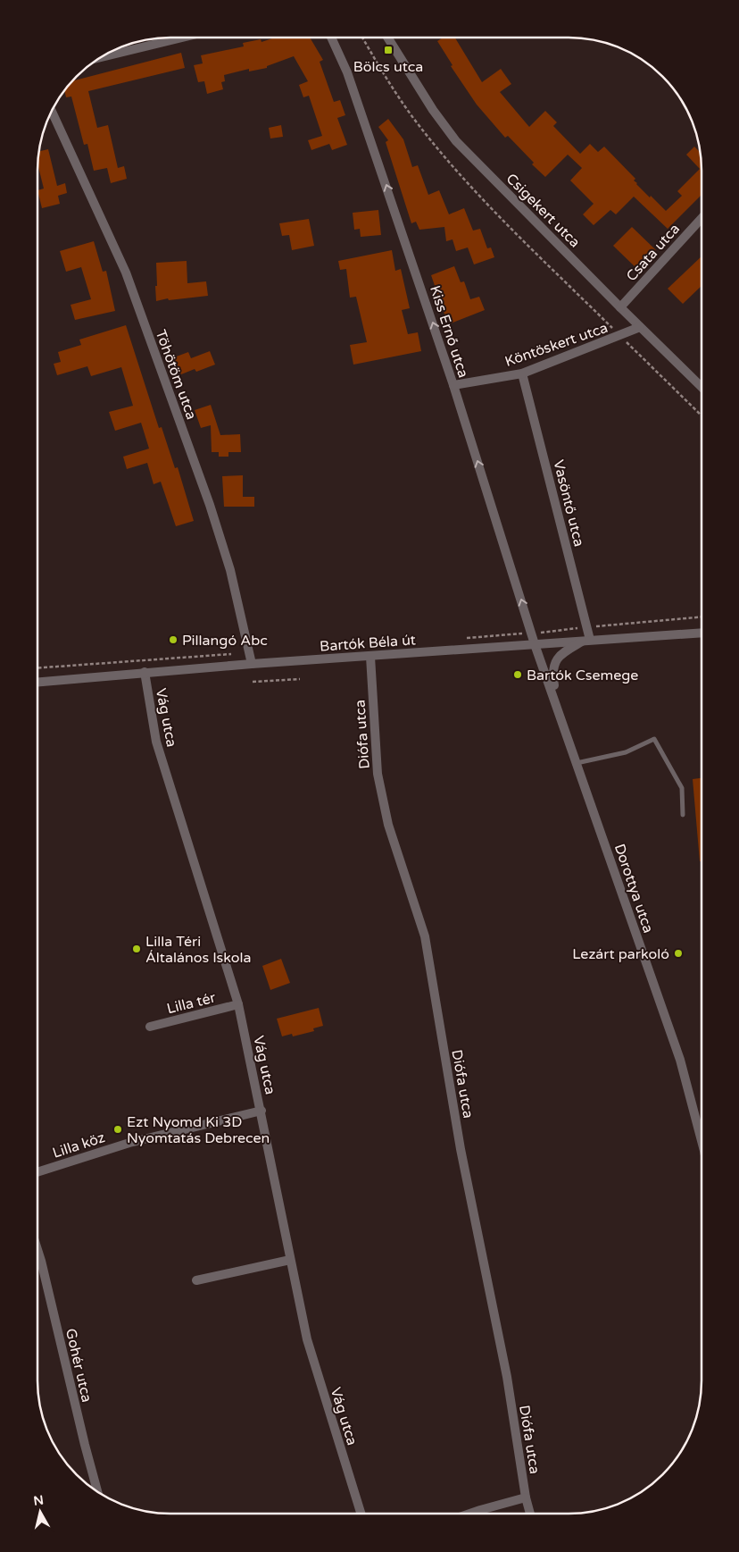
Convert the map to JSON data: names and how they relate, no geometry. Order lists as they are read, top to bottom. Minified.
{"streets":{"street":["Csigekert utca","Csata utca","Kiss Ernő utca","Köntöskert utca","Töhötöm utca","Vasöntő utca","Bartók Béla út","Vág utca","Diófa utca","Dorottya utca","Lilla tér","Lilla köz","Gohér utca"]},"crossings":[["Csigekert utca","Csata utca"],["Csigekert utca","Köntöskert utca"],["Kiss Ernő utca","Köntöskert utca"],["Kiss Ernő utca","Bartók Béla út"],["Kiss Ernő utca","Dorottya utca"],["Köntöskert utca","Vasöntő utca"],["Töhötöm utca","Bartók Béla út"],["Vasöntő utca","Bartók Béla út"],["Bartók Béla út","Vág utca"],["Bartók Béla út","Diófa utca"],["Bartók Béla út","Dorottya utca"],["Vág utca","Lilla tér"],["Vág utca","Lilla köz"]],"one_way":["Kiss Ernő utca"],"places":{"transit":["Bölcs utca"],"other":["Pillangó Abc","Bartók Csemege","Lilla Téri Általános Iskola","Lezárt parkoló","Ezt Nyomd Ki 3D Nyomtatás Debrecen"]},"north":"top"}
